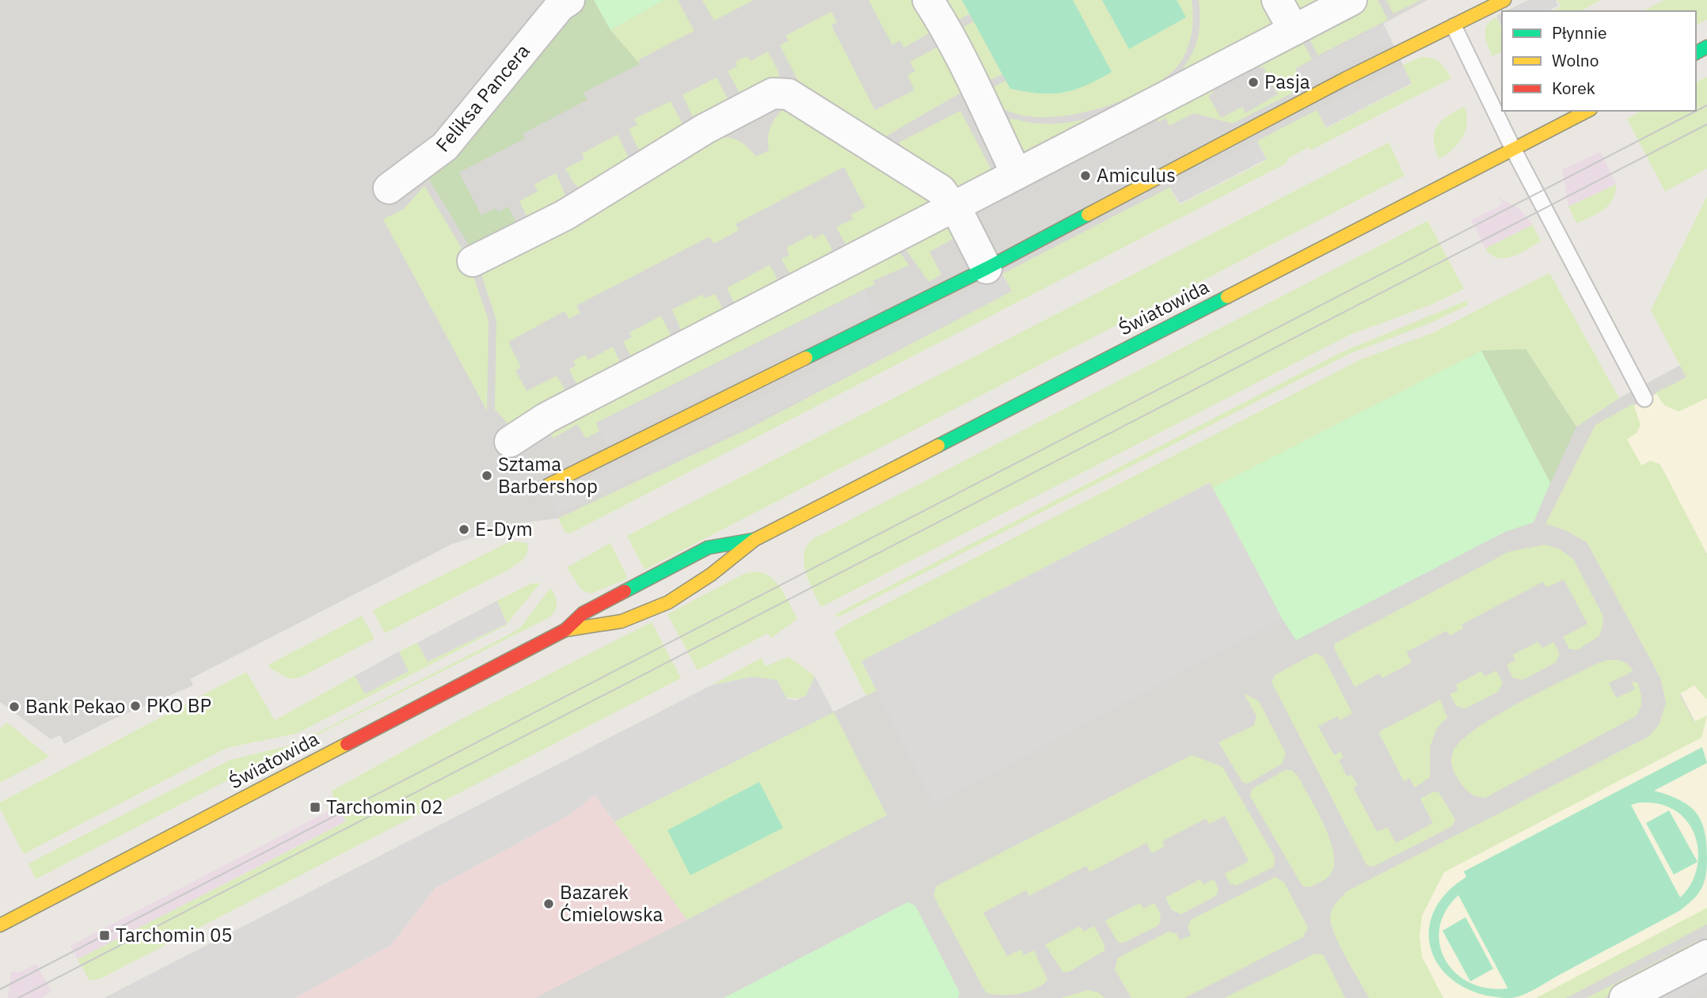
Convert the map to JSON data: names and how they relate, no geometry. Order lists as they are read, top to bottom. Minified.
{"streets":{"street":["Feliksa Pancera","Światowida"]},"places":{"other":["Pasja","Amiculus","Sztama Barbershop","E-Dym","PKO BP","Bank Pekao","Bazarek Ćmielowska"],"transit":["Tarchomin 02","Tarchomin 05"]},"legend":["Płynnie","Wolno","Korek"]}
